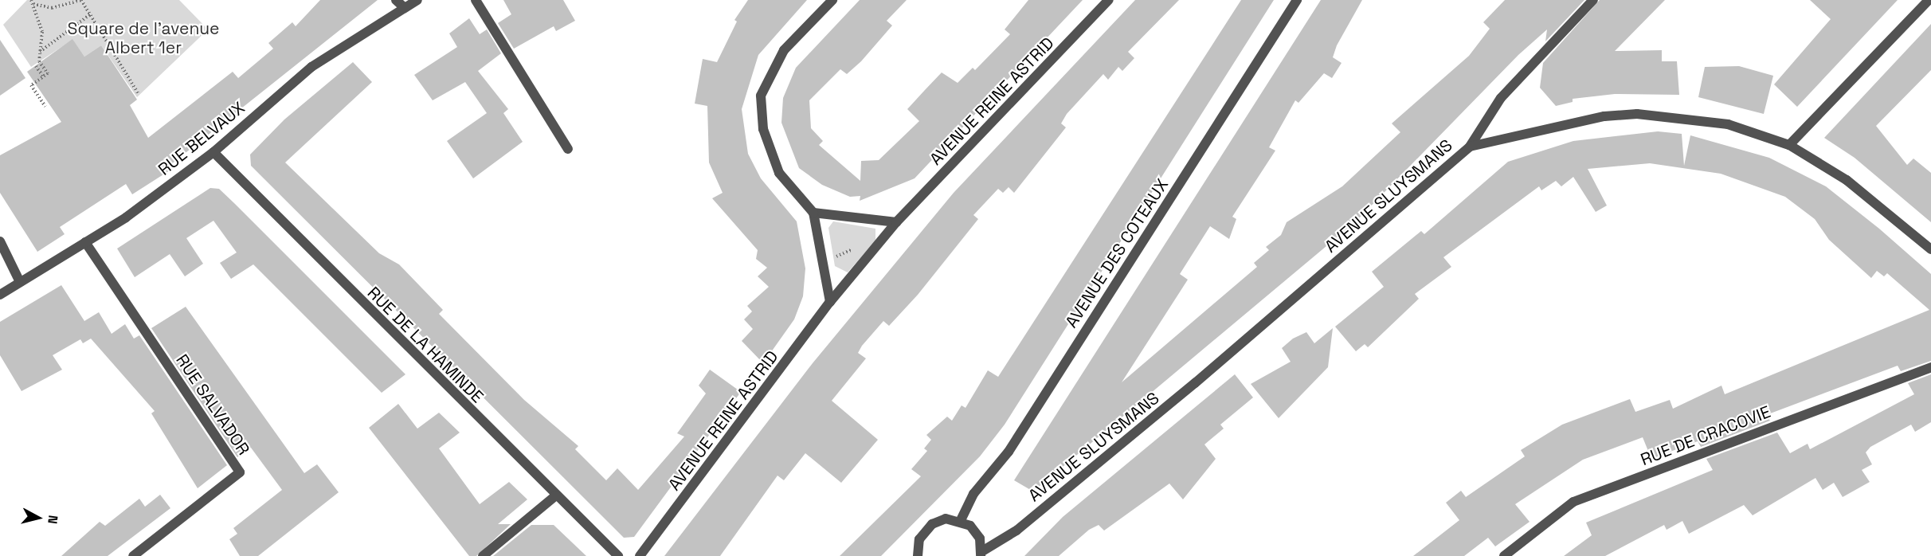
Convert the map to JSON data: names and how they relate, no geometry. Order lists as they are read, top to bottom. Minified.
{"streets":{"street":["AVENUE REINE ASTRID","RUE BELVAUX","AVENUE SLUYSMANS","AVENUE DES COTEAUX","RUE DE LA HAMINDE","RUE SALVADOR","RUE DE CRACOVIE"]},"crossings":[["RUE BELVAUX","RUE DE LA HAMINDE"],["RUE BELVAUX","RUE SALVADOR"]],"parks":["Square de l'avenue Albert 1er"],"north":"right"}
